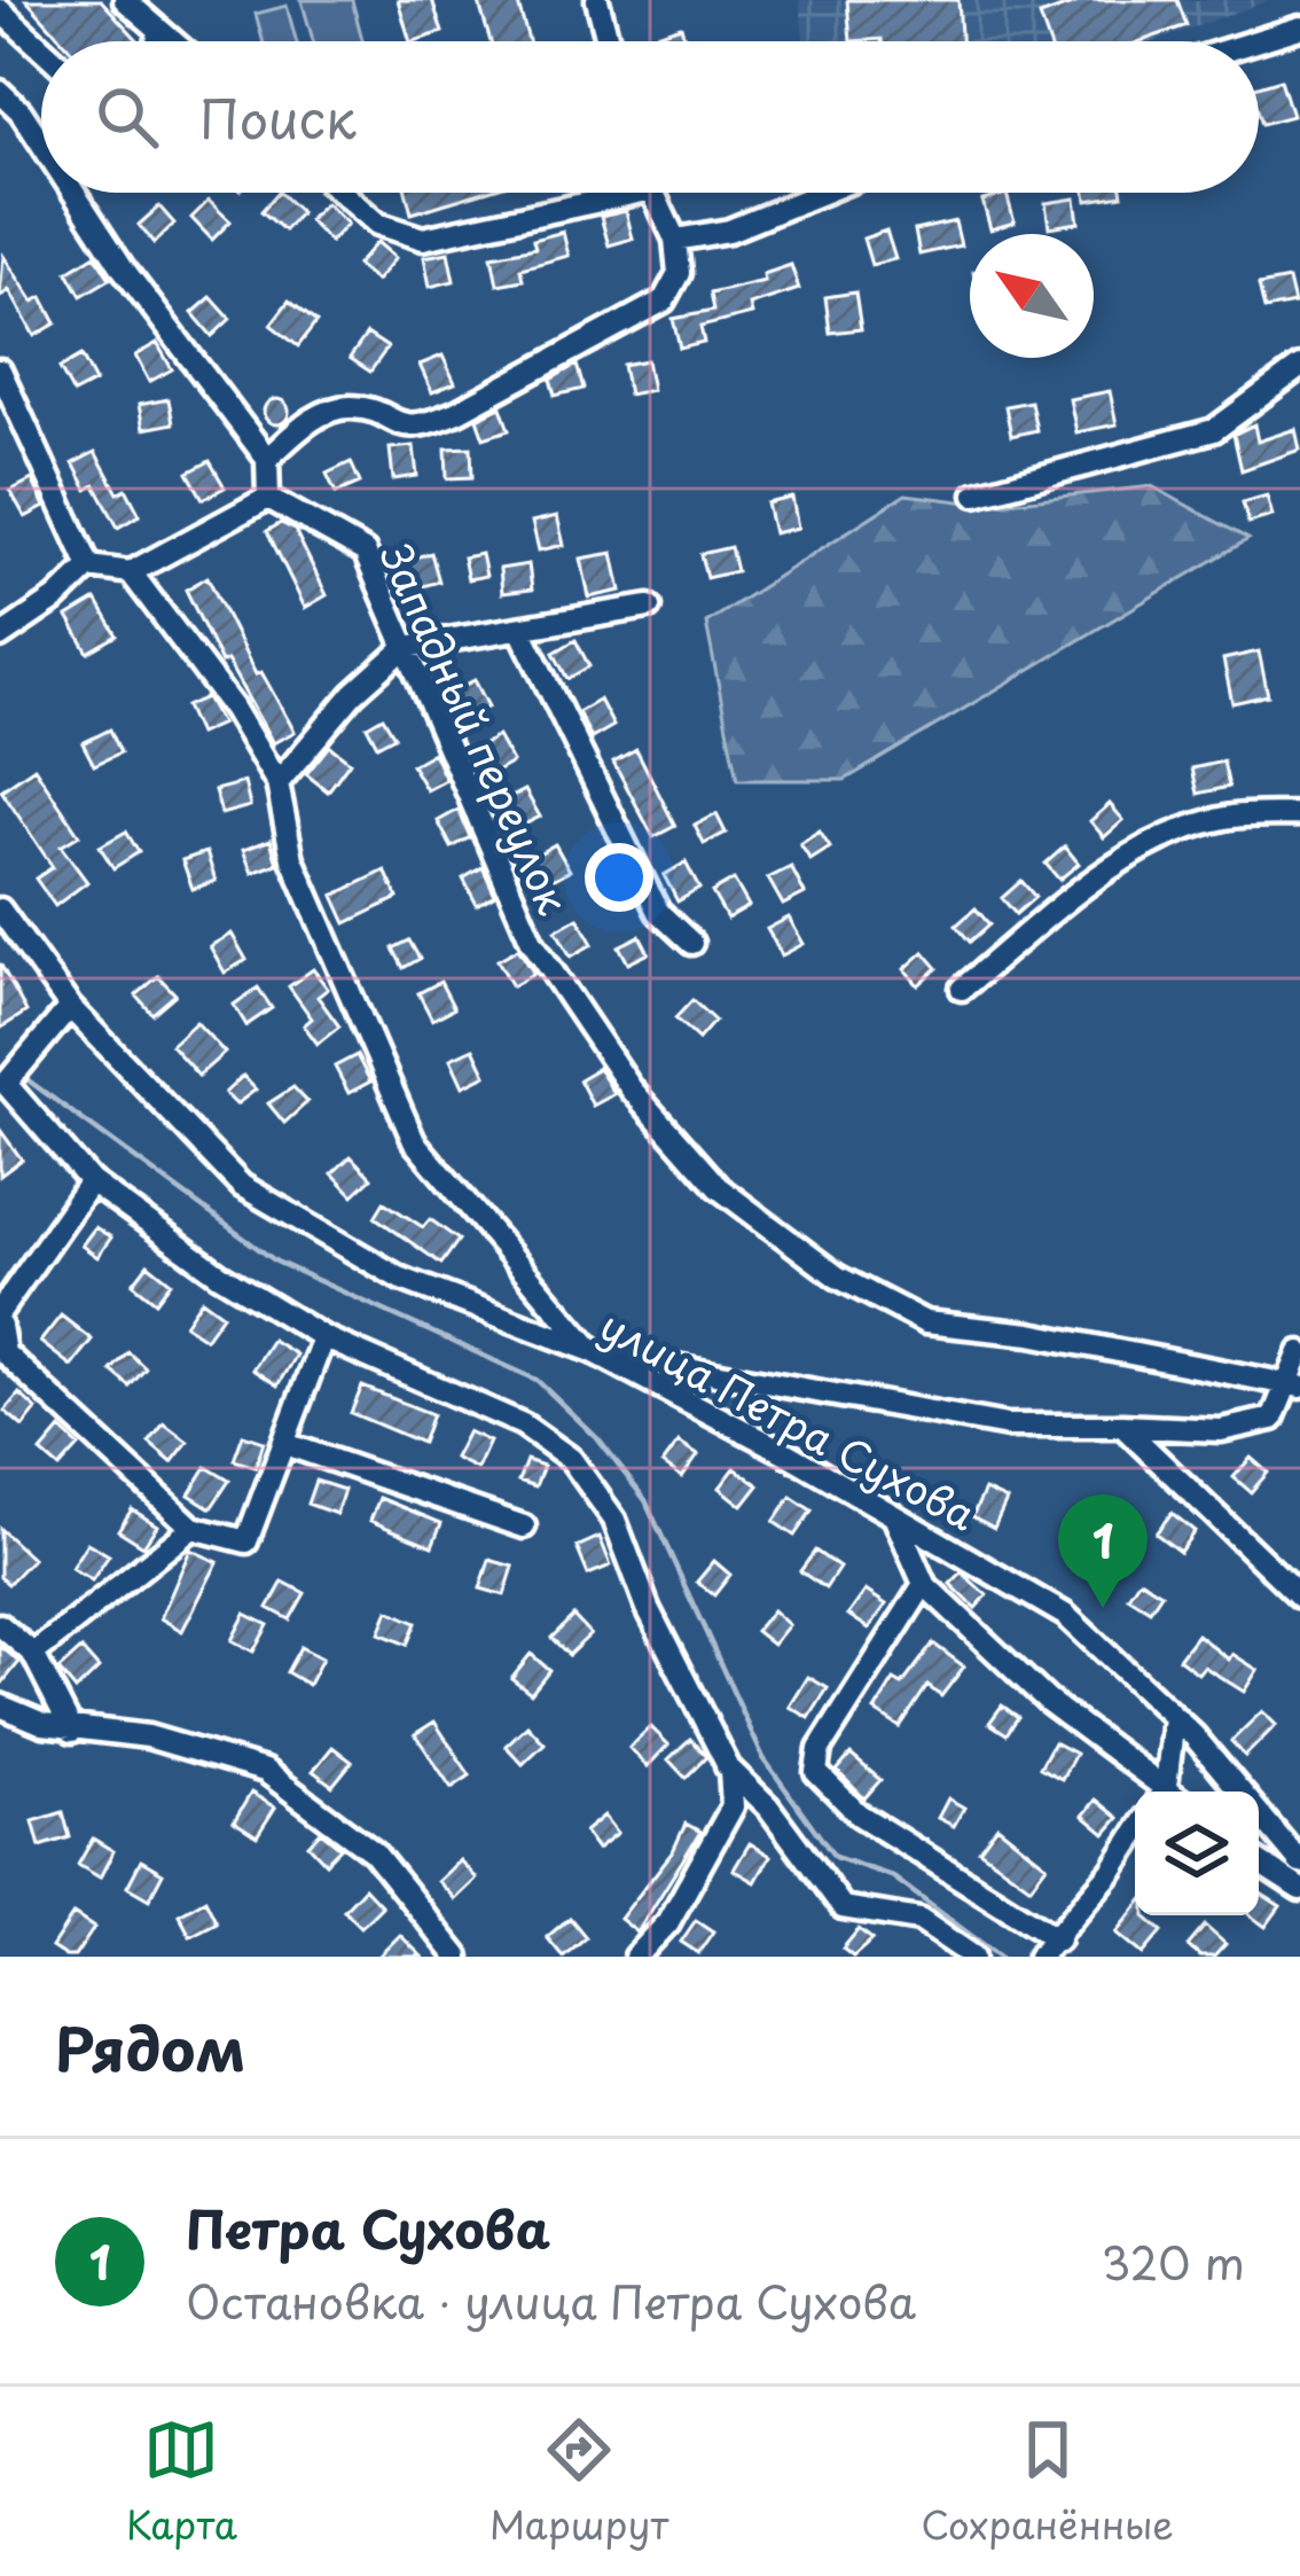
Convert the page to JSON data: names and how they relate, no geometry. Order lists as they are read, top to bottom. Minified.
{"streets":{"street":["Западный переулок","улица Петра Сухова"]},"north":"top left","page":{"search":"Поиск","pins":"1","heading":"Рядом","list":[{"mark":"1","name":"Петра Сухова","note":"Остановка · улица Петра Сухова","value":"320 m"}],"nav":["Карта","Маршрут","Сохранённые"]}}
